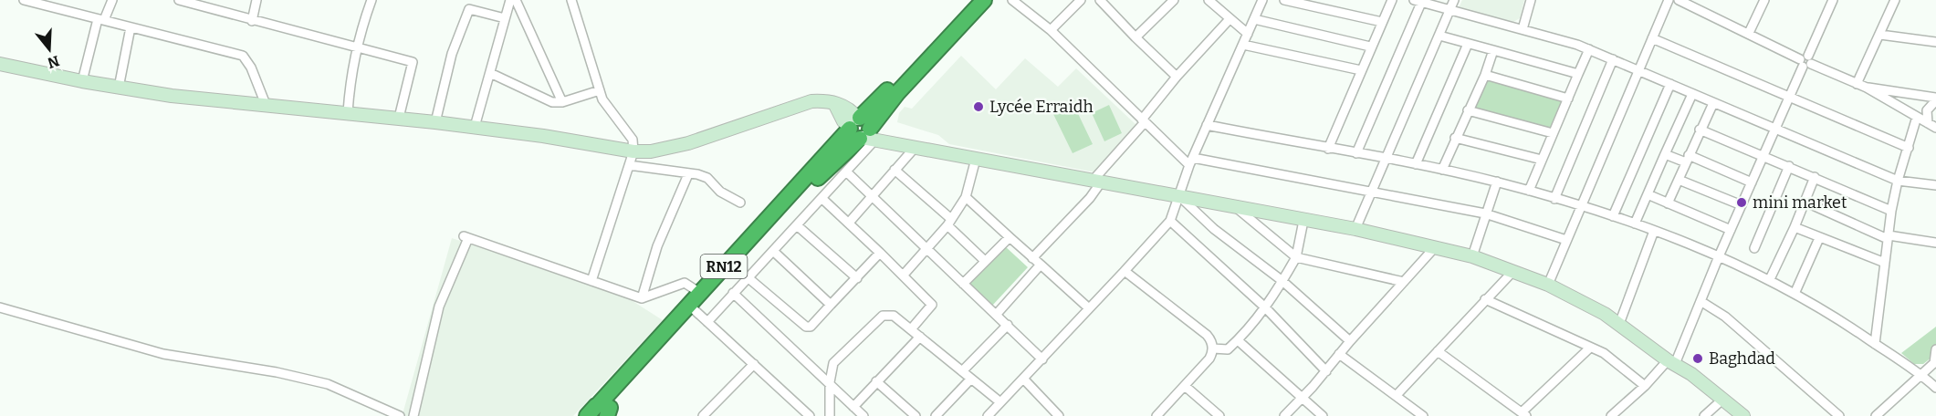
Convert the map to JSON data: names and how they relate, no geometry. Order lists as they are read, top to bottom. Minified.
{"streets":{"highway":["RN12"]},"places":["Lycée Erraidh","mini market","Baghdad"],"north":"bottom"}
